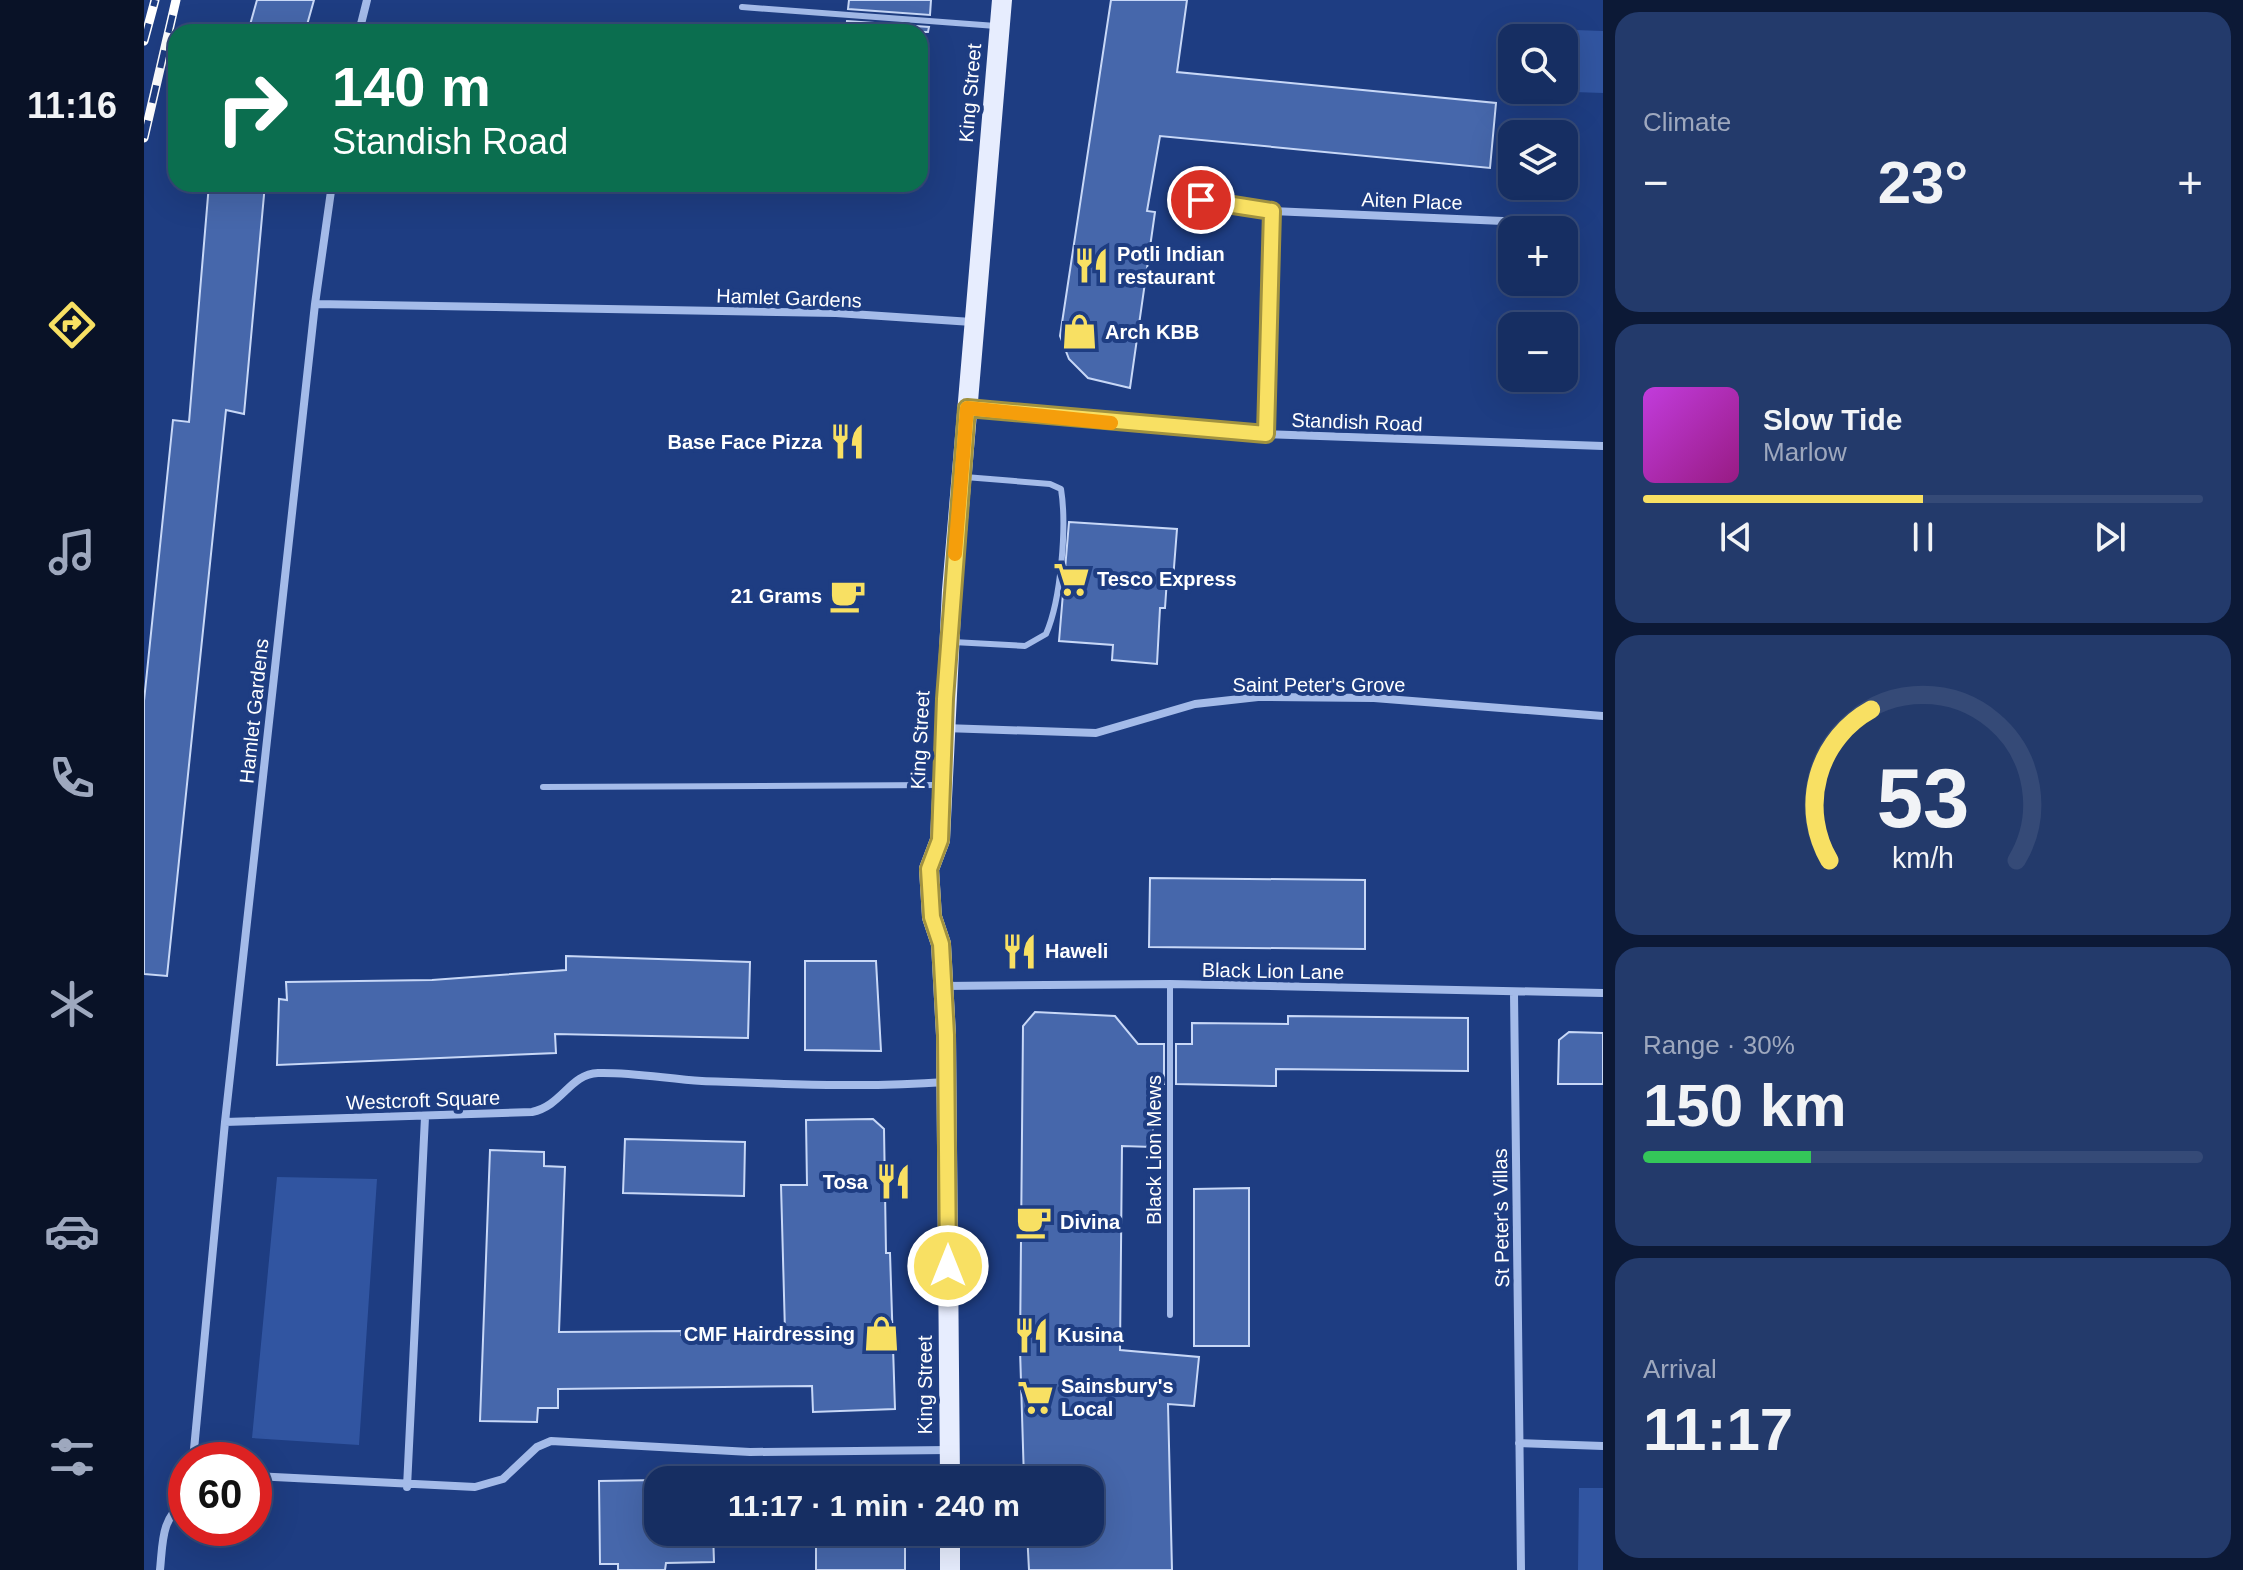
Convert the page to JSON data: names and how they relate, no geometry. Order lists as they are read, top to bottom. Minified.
{"streets":{"main road":["King Street"],"street":["Aiten Place","Hamlet Gardens","Standish Road","Saint Peter's Grove","Black Lion Lane","Westcroft Square","St Peter's Villas"],"lane":["Black Lion Mews"]},"crossings":[["King Street","Hamlet Gardens"],["King Street","Standish Road"],["King Street","Saint Peter's Grove"],["King Street","Black Lion Lane"],["King Street","Westcroft Square"],["Hamlet Gardens","Westcroft Square"],["Black Lion Lane","Black Lion Mews"],["Black Lion Lane","St Peter's Villas"]],"places":{"restaurant":["Potli Indian restaurant","Base Face Pizza","Haweli","Tosa","Kusina"],"shop":["Arch KBB","CMF Hairdressing"],"supermarket":["Tesco Express","Sainsbury's Local"],"cafe":["21 Grams","Divina"]},"page":{"tabs":"11:16","tile":["Climate",["Range · 30%","150 km"],["Arrival","11:17"]],"map_buttons":["+","−"],"turn":["140 m","Standish Road"],"heat":["−","23°","+"],"song":["Slow Tide","Marlow"],"limit":"60","trip":"11:17 · 1 min · 240 m","gauge":["53","km/h"]}}
